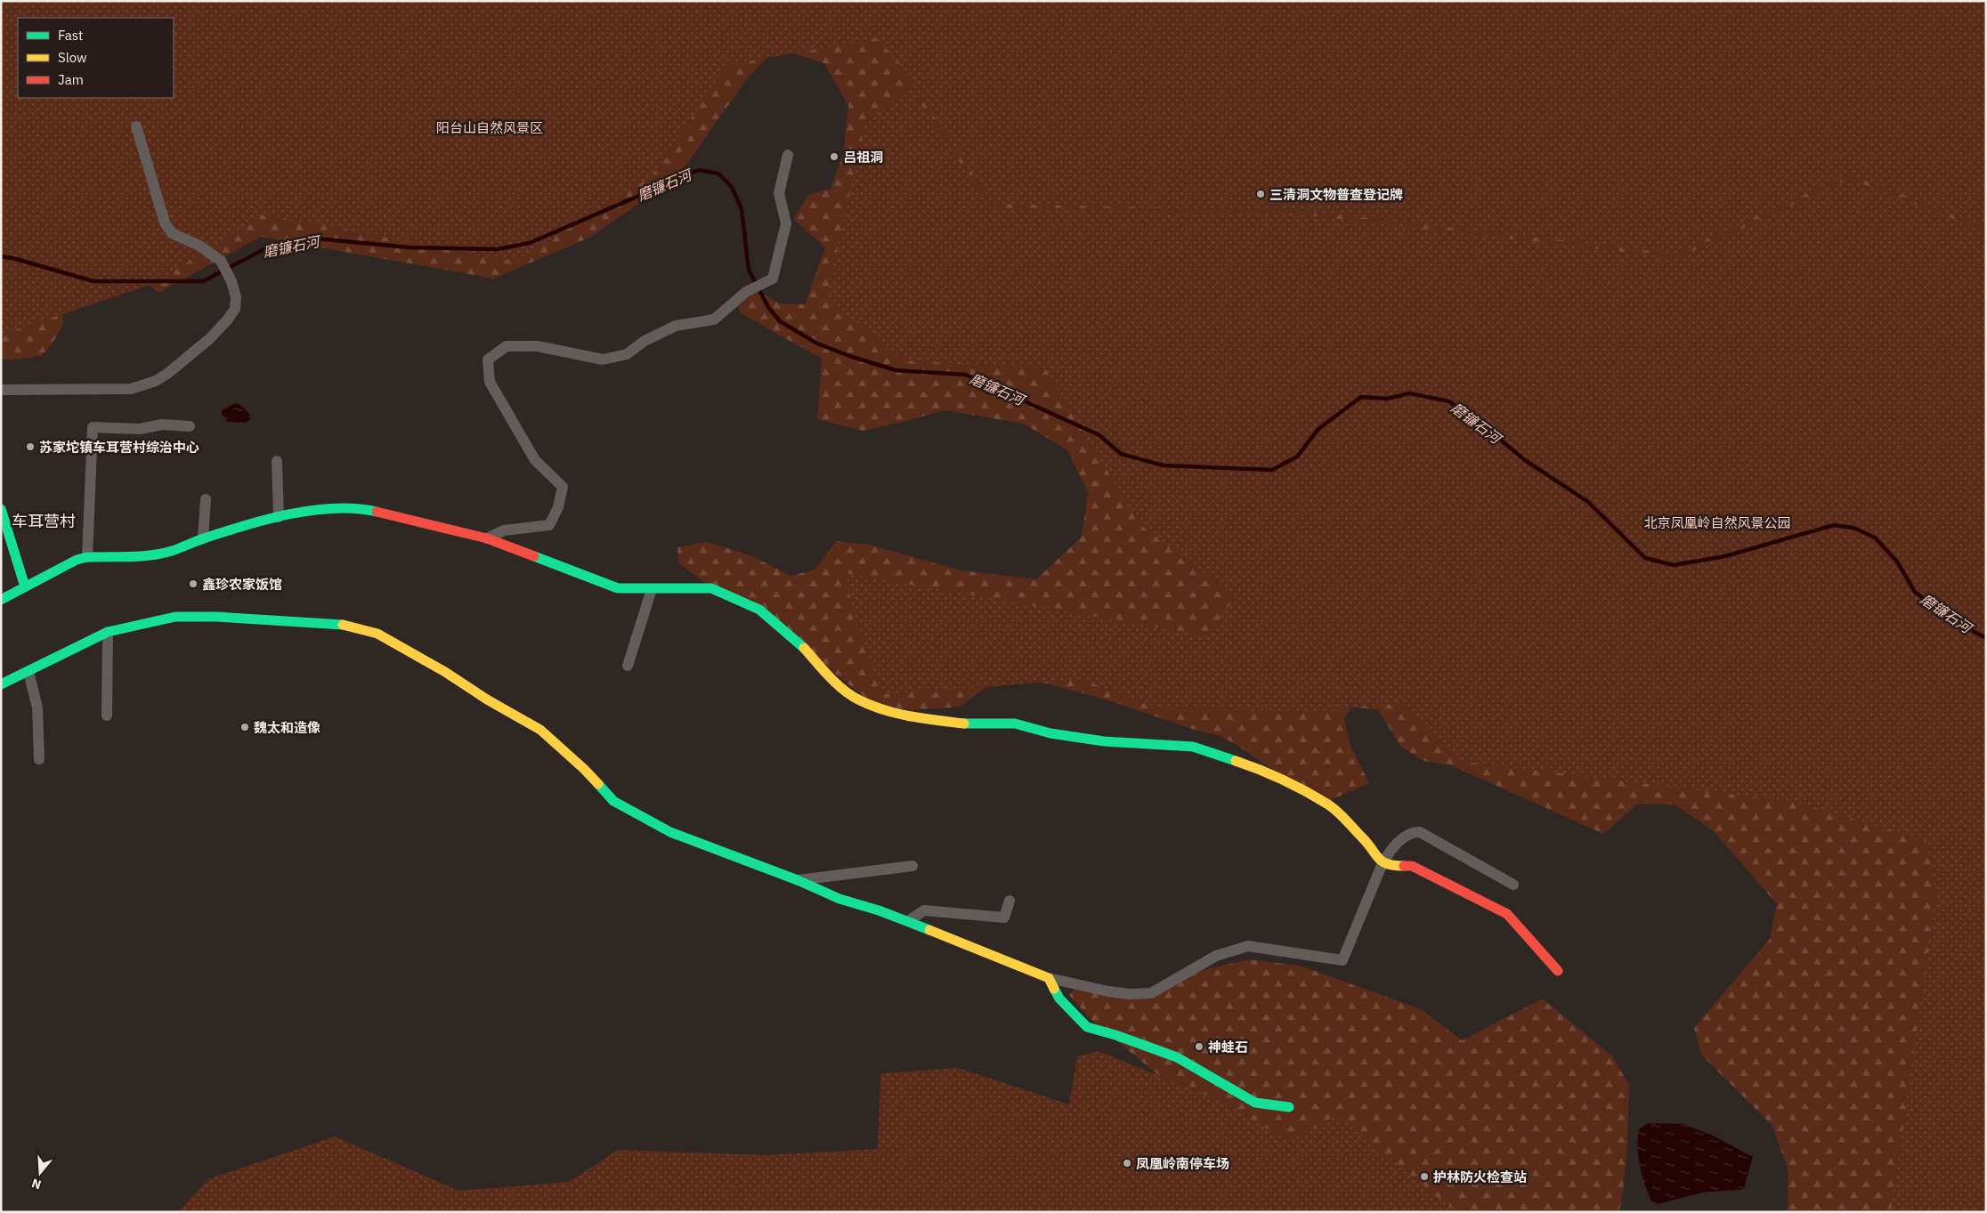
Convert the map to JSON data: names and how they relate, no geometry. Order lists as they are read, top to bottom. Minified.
{"districts":["车耳营村"],"water":["磨镰石河"],"parks":["阳台山自然风景区","北京凤凰岭自然风景公园"],"places":["吕祖洞","三清洞文物普查登记牌","苏家坨镇车耳营村综治中心","鑫珍农家饭馆","魏太和造像","神蛙石","凤凰岭南停车场","护林防火检查站"],"legend":["Fast","Slow","Jam"],"north":"bottom"}
